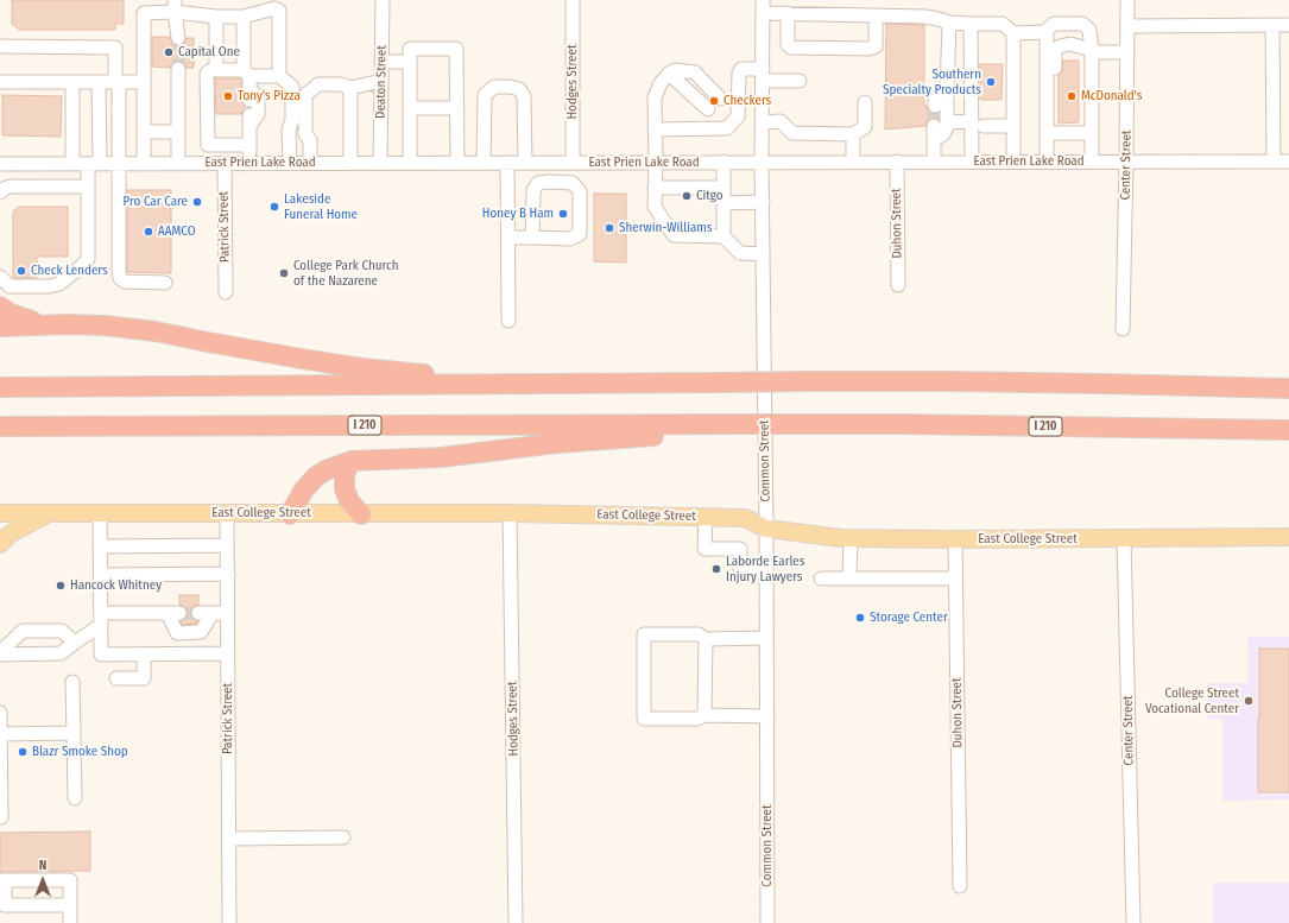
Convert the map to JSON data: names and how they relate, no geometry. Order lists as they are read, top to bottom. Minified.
{"streets":{"highway":["I 210"],"main road":["East College Street"],"street":["Deaton Street","Hodges Street","East Prien Lake Road","Center Street","Duhon Street","Patrick Street","Common Street"]},"crossings":[["Deaton Street","East Prien Lake Road"],["Hodges Street","East Prien Lake Road"],["Hodges Street","East College Street"],["East Prien Lake Road","Center Street"],["East Prien Lake Road","Duhon Street"],["East Prien Lake Road","Patrick Street"],["East Prien Lake Road","Common Street"],["Center Street","East College Street"],["Duhon Street","East College Street"],["Patrick Street","East College Street"],["Common Street","East College Street"]],"places":["Capital One","Southern Specialty Products","Tony's Pizza","McDonald's","Checkers","Citgo","Pro Car Care","Lakeside Funeral Home","Honey B Ham","Sherwin-Williams","AAMCO","Check Lenders","College Park Church of the Nazarene","Laborde Earles Injury Lawyers","Hancock Whitney","Storage Center","College Street Vocational Center","Blazr Smoke Shop"],"north":"top"}
